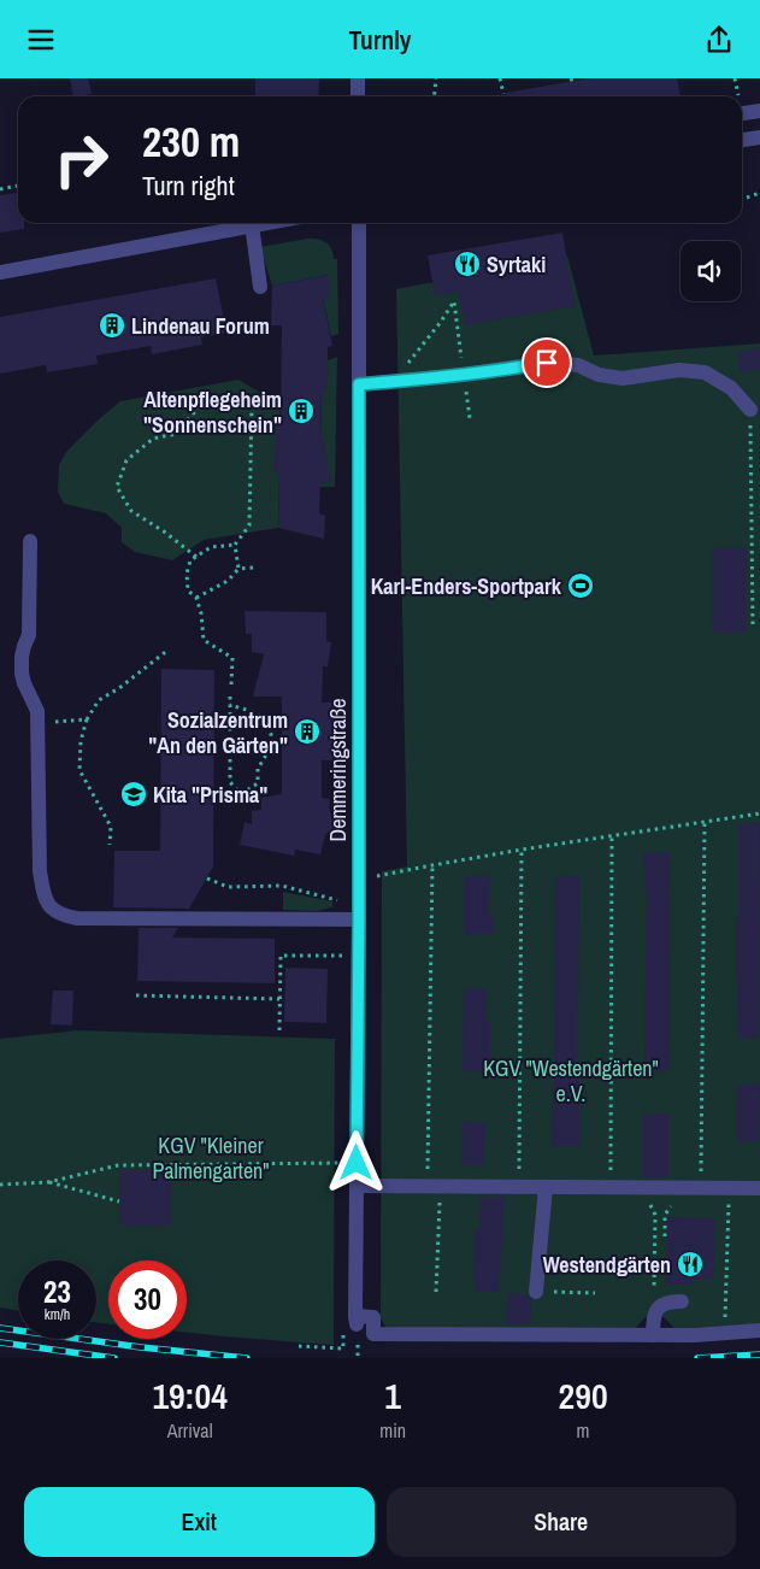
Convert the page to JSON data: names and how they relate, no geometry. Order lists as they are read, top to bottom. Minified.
{"streets":{"street":["Demmeringstraße"]},"parks":["KGV \"Westendgärten\" e.V.","KGV \"Kleiner Palmengarten\""],"places":{"restaurant":["Syrtaki","Westendgärten"],"building":["Lindenau Forum","Altenpflegeheim \"Sonnenschein\"","Sozialzentrum \"An den Gärten\""],"sports":["Karl-Enders-Sportpark"],"school or university":["Kita \"Prisma\""]},"page":{"header":"Turnly","turn":["230 m","Turn right"],"speed":"23 km/h","limit":"30","eta":["19:04","Arrival","1","min","290","m"],"buttons":["Exit","Share"]}}
